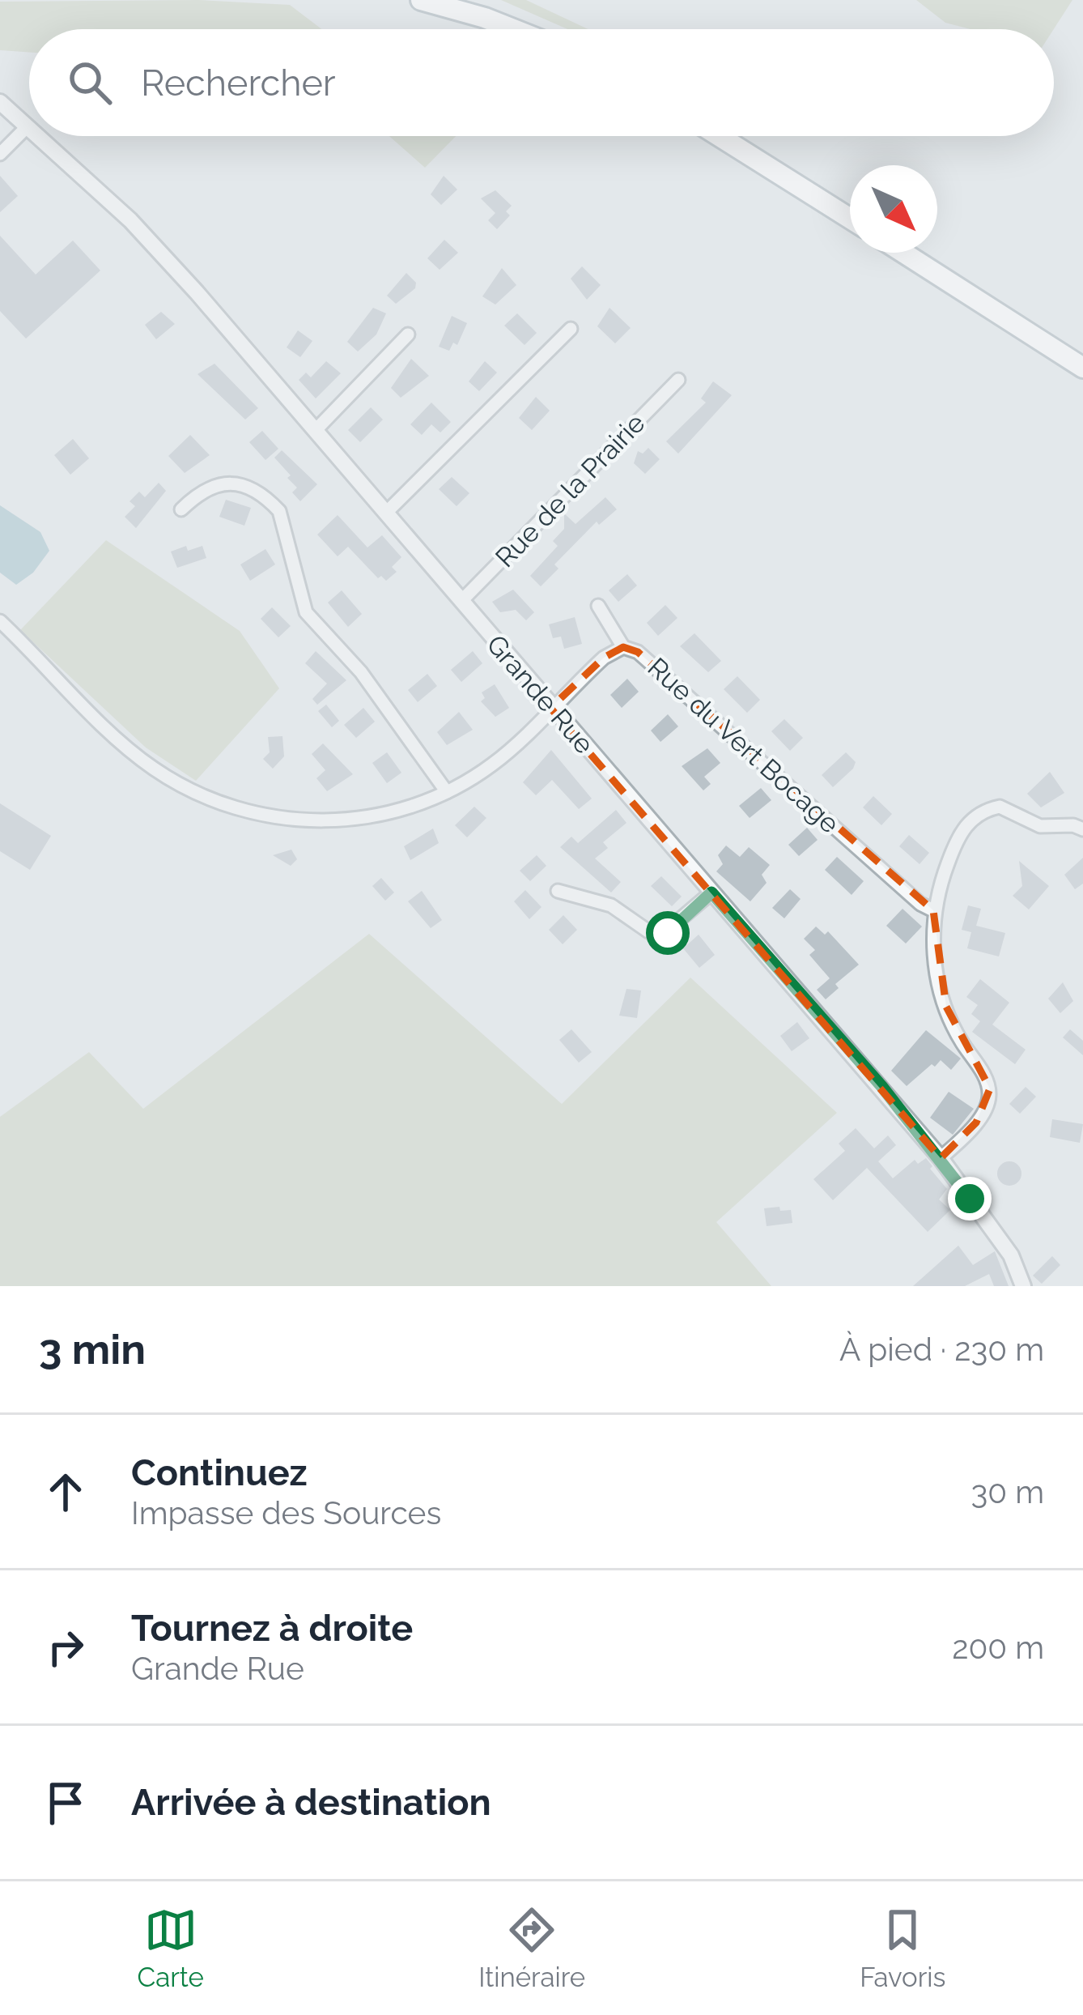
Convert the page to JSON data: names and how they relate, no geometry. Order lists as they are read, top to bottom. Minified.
{"streets":{"street":["Rue de la Prairie","Grande Rue","Rue du Vert Bocage"]},"crossings":[["Rue de la Prairie","Grande Rue"],["Grande Rue","Rue du Vert Bocage"]],"north":"bottom right","page":{"search":"Rechercher","heading":["3 min","À pied · 230 m"],"list":[["Continuez","Impasse des Sources","30 m"],["Tournez à droite","Grande Rue","200 m"],"Arrivée à destination"],"nav":["Carte","Itinéraire","Favoris"]}}
